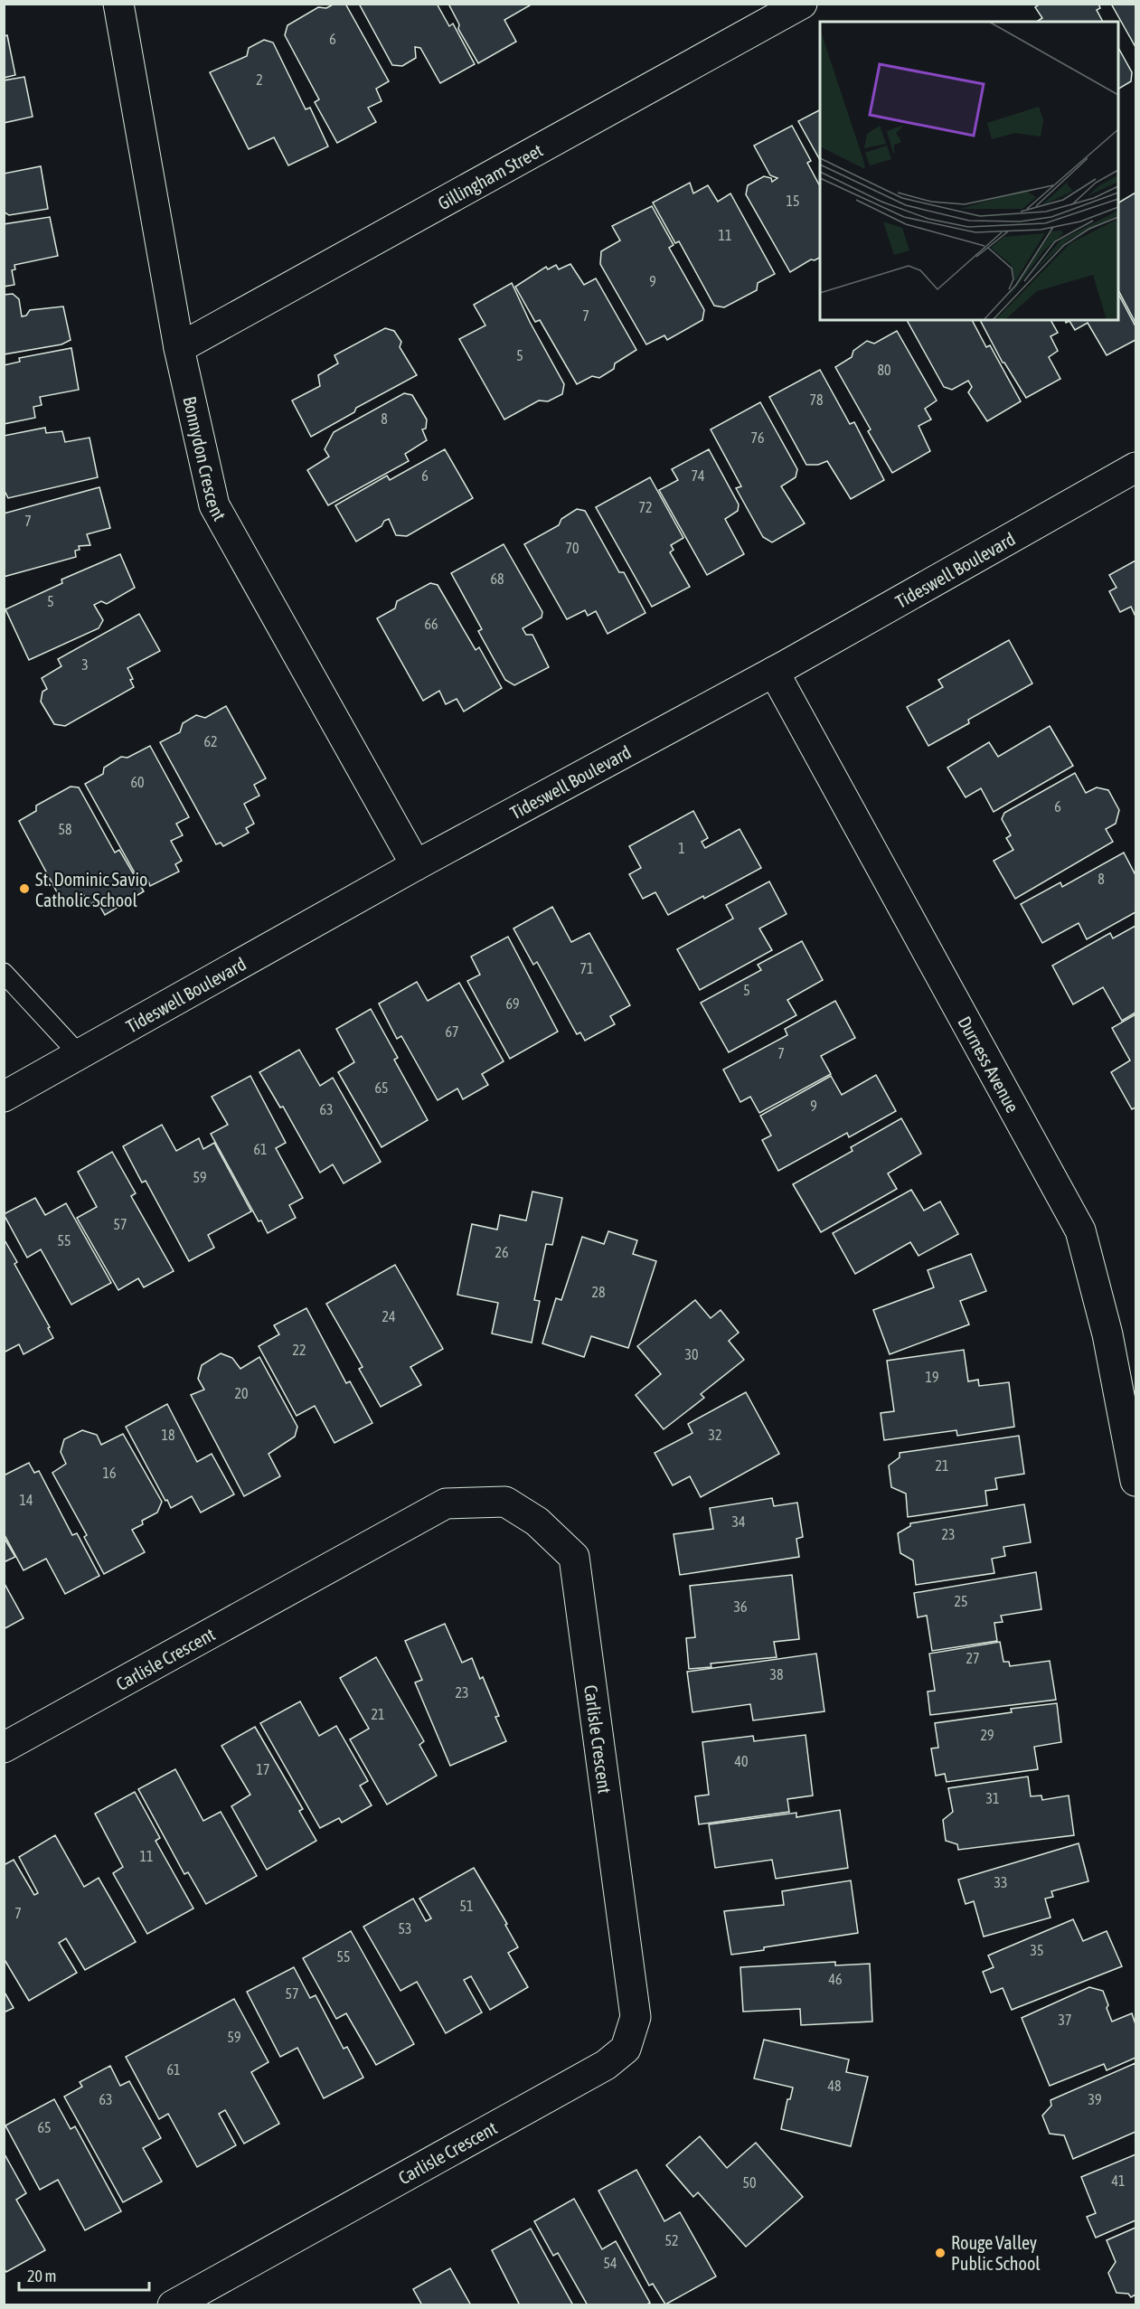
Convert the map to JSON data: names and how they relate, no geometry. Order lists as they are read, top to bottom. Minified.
{"streets":{"street":["Gillingham Street","Bonnydon Crescent","Tideswell Boulevard","Durness Avenue","Carlisle Crescent"]},"crossings":[["Gillingham Street","Bonnydon Crescent"],["Bonnydon Crescent","Tideswell Boulevard"],["Tideswell Boulevard","Durness Avenue"]],"places":["St. Dominic Savio Catholic School","Rouge Valley Public School"],"house_numbers":["6","2","15","11","9","7","5","80","78","8","76","6","74","72","7","70","68","5","66","3","62","60","6","58","1","8","71","5","69","67","7","65","9","63","61","59","57","55","26","28","24","22","30","19","20","18","32","21","16","14","34","23","25","36","27","38","23","21","29","40","17","31","11","33","51","7","53","35","55","46","57","37","59","61","48","63","39","65","41","50","52","54"],"scale_bar":"20 m"}
